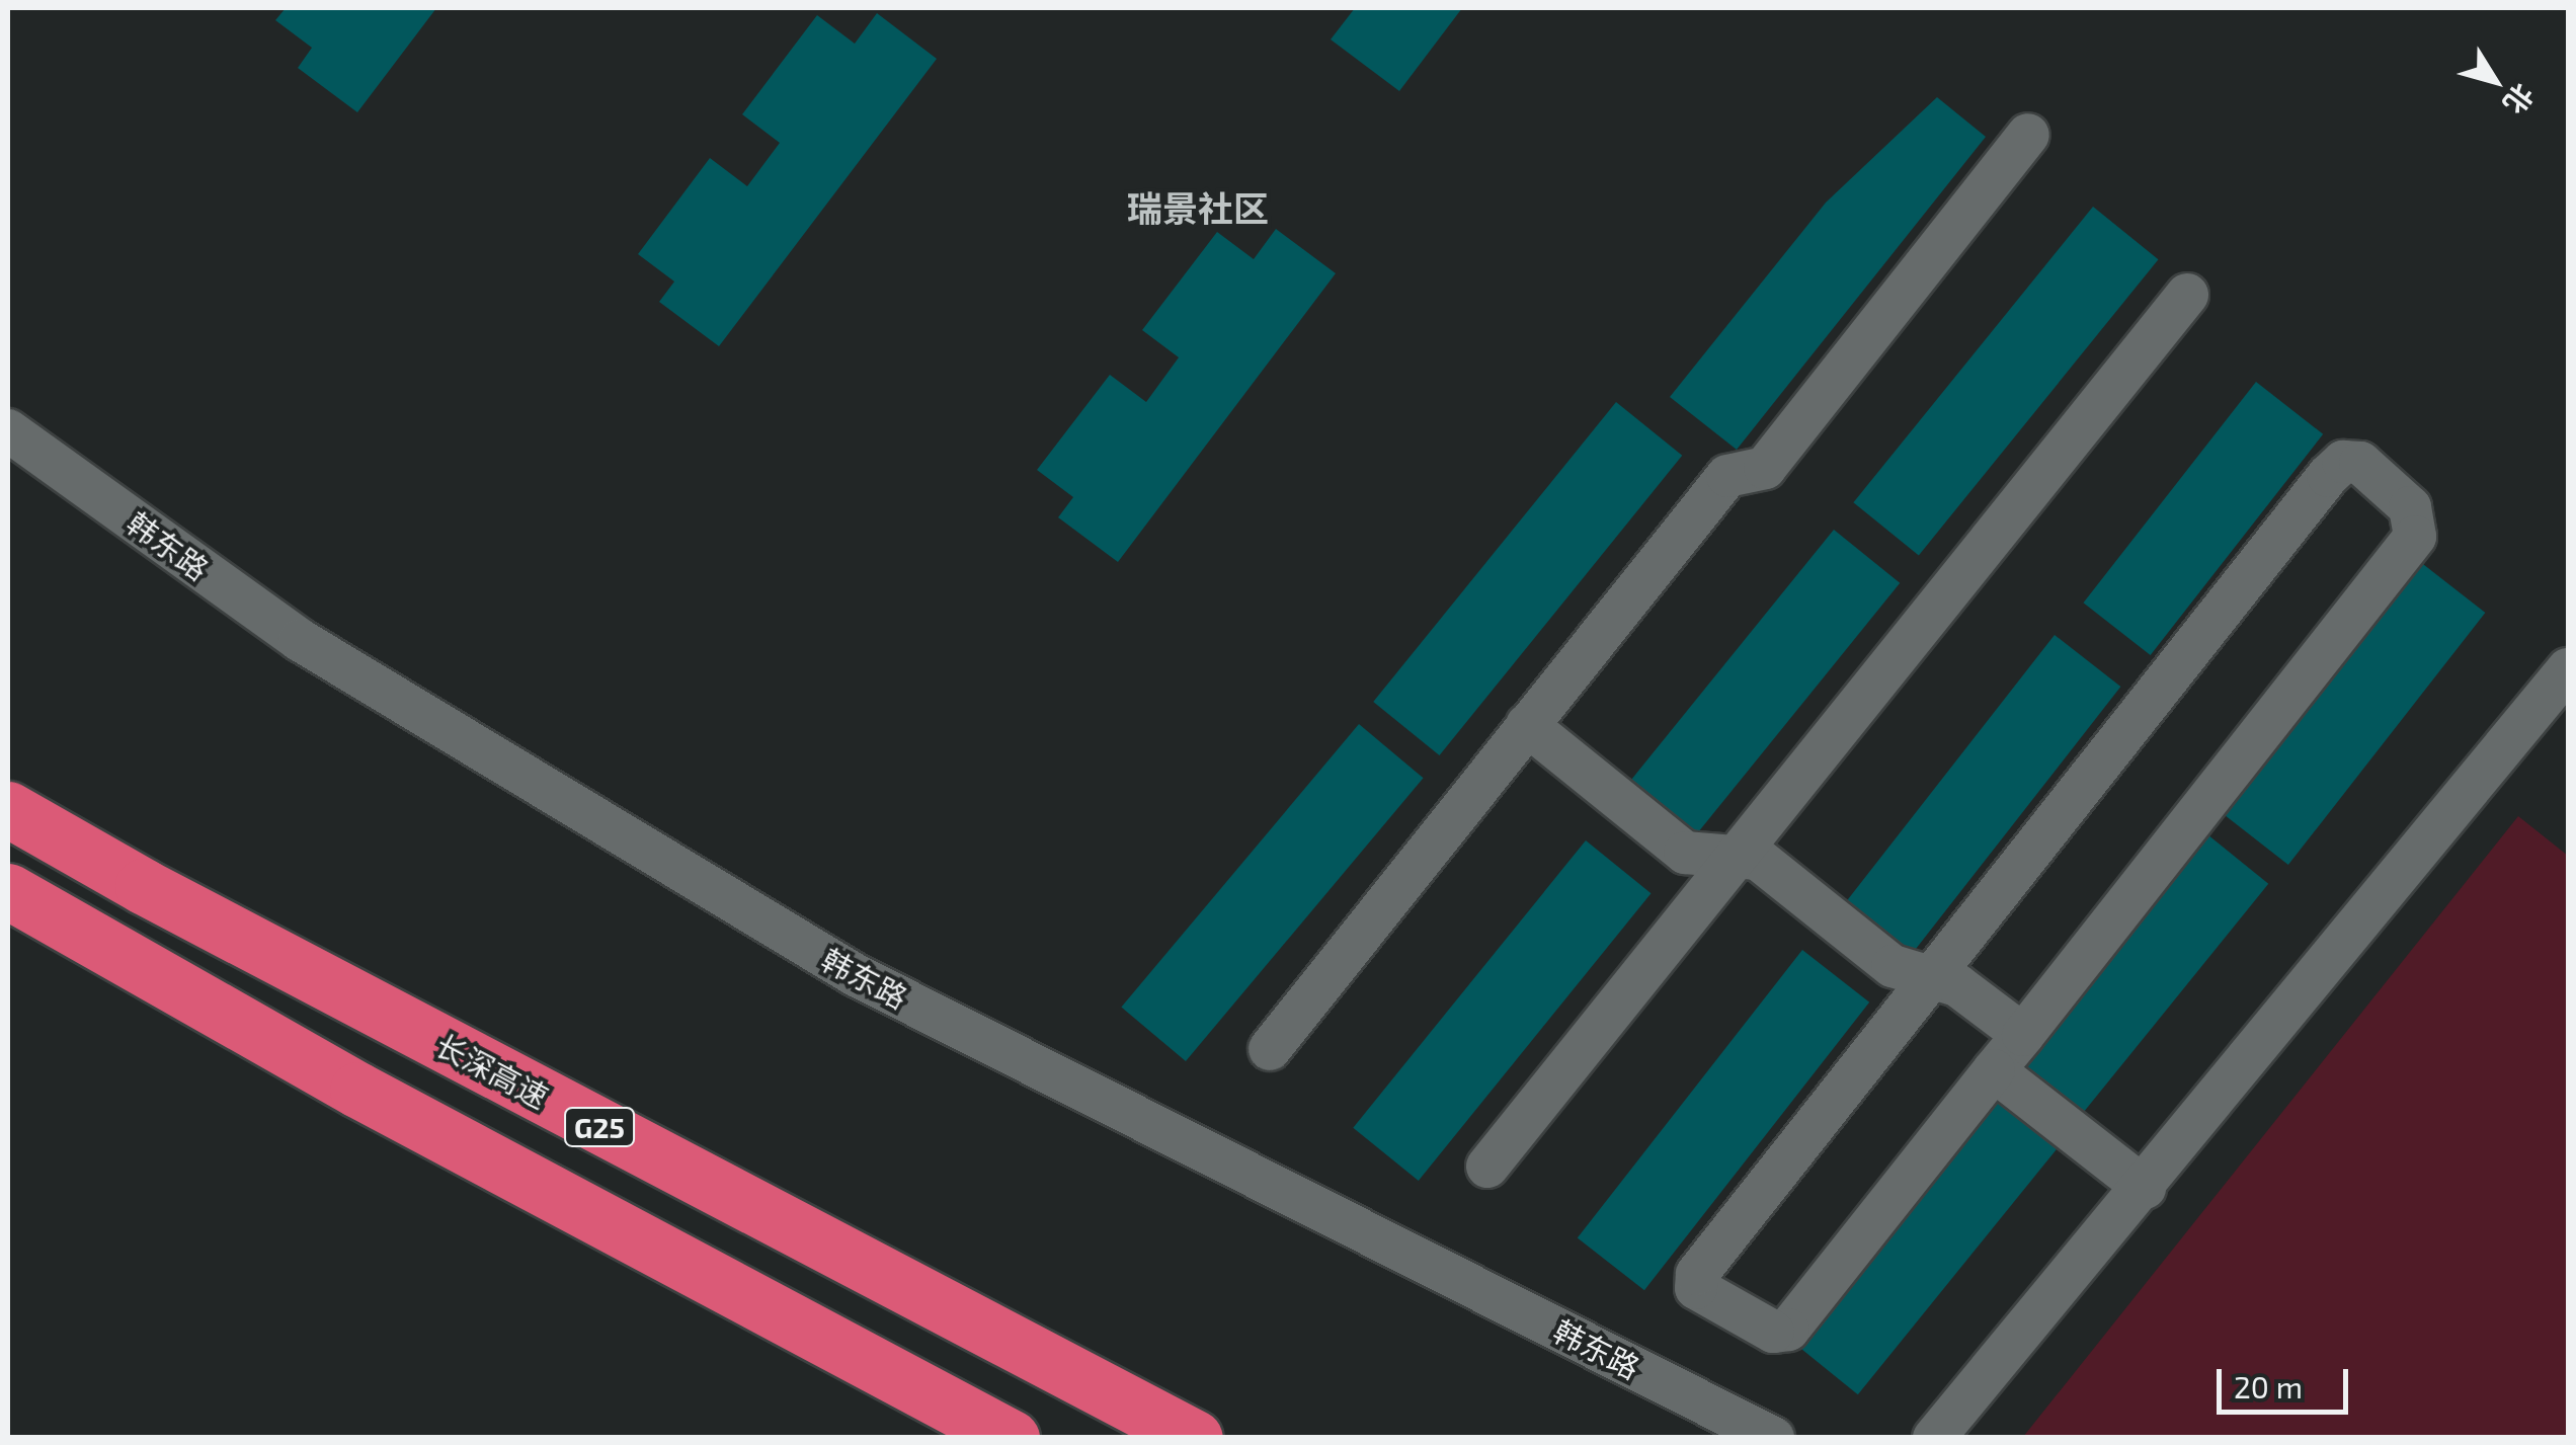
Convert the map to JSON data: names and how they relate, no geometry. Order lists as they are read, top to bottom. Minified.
{"streets":{"highway":["长深高速","G25"],"street":["韩东路"]},"districts":["瑞景社区"],"scale_bar":"20 m","north":"bottom right"}
